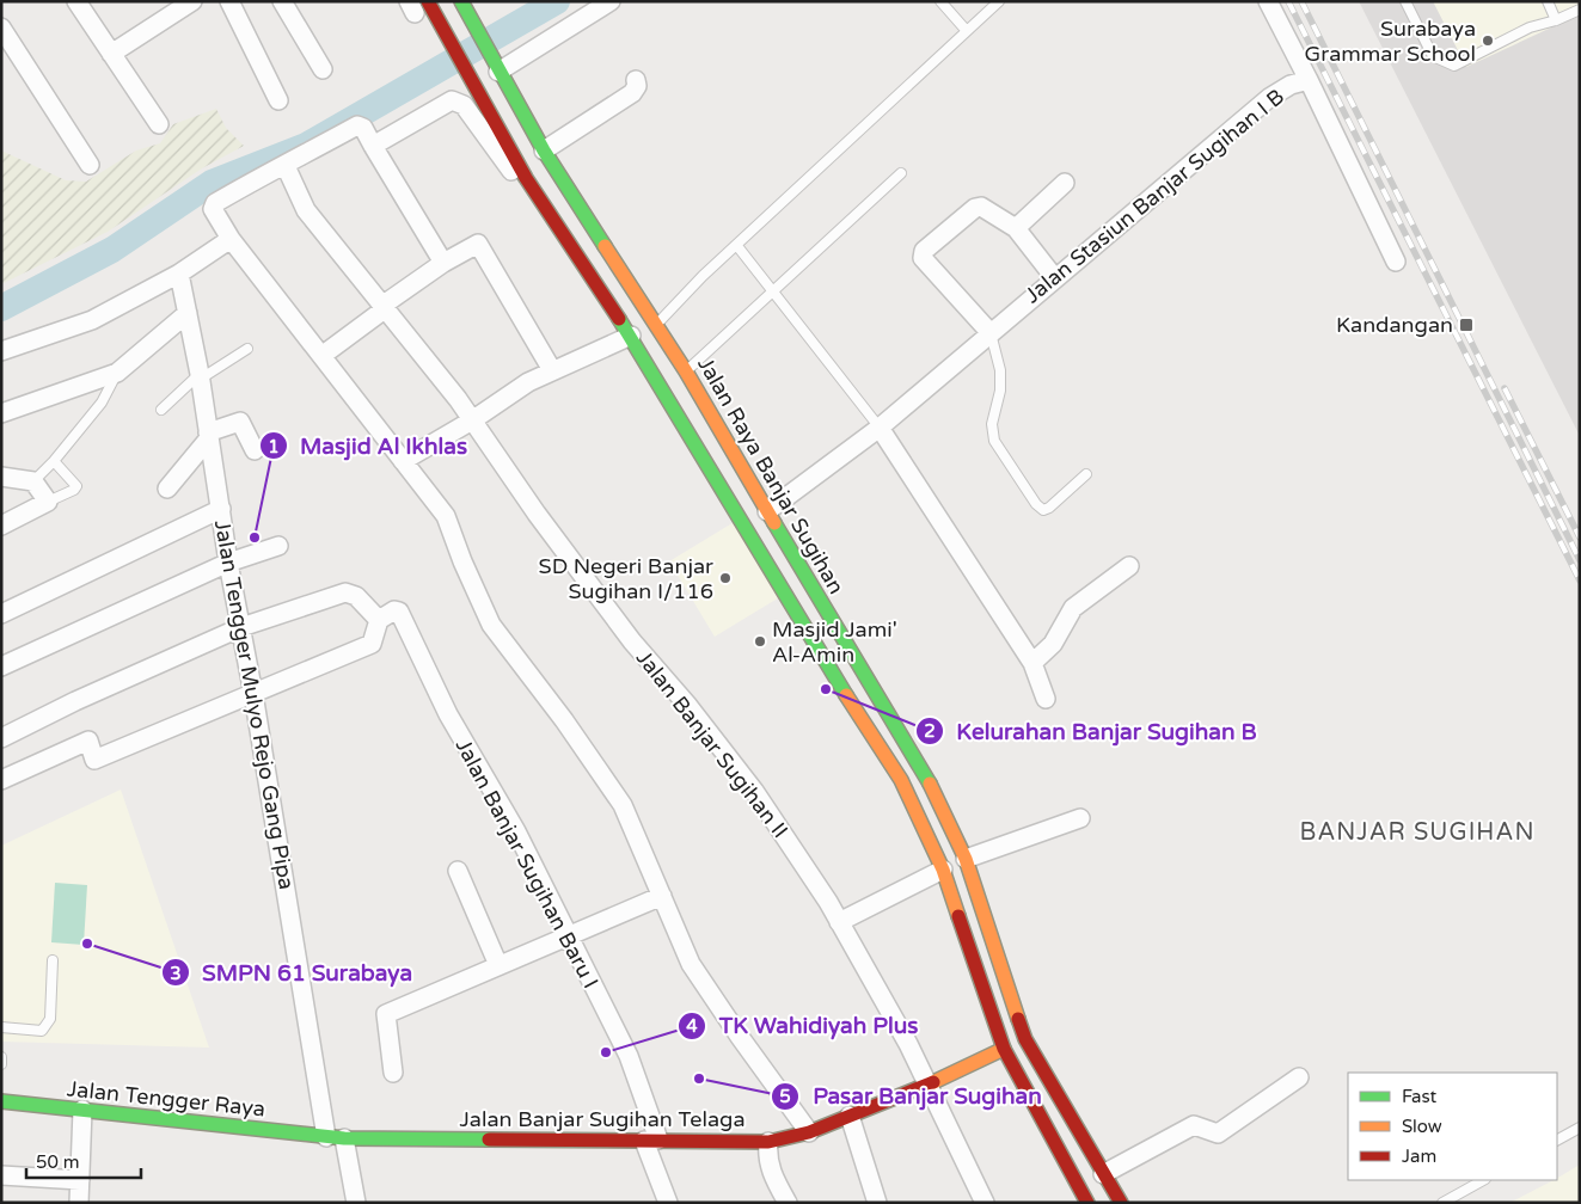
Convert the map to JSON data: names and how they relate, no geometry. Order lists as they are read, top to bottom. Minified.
{"streets":{"main road":["Jalan Raya Banjar Sugihan","Jalan Tengger Raya","Jalan Banjar Sugihan Telaga"],"street":["Jalan Stasiun Banjar Sugihan I B","Jalan Tengger Mulyo Rejo Gang Pipa","Jalan Banjar Sugihan II","Jalan Banjar Sugihan Baru I"]},"crossings":[["Jalan Stasiun Banjar Sugihan I B","Jalan Raya Banjar Sugihan"],["Jalan Tengger Mulyo Rejo Gang Pipa","Jalan Tengger Raya"],["Jalan Tengger Mulyo Rejo Gang Pipa","Jalan Banjar Sugihan Telaga"],["Jalan Banjar Sugihan II","Jalan Banjar Sugihan Telaga"],["Jalan Banjar Sugihan Baru I","Jalan Banjar Sugihan Telaga"],["Jalan Tengger Raya","Jalan Banjar Sugihan Telaga"]],"districts":["BANJAR SUGIHAN"],"places":{"other":["Surabaya Grammar School","Masjid Al Ikhlas","SD Negeri Banjar Sugihan I/116","Masjid Jami' Al-Amin","Kelurahan Banjar Sugihan B","SMPN 61 Surabaya","TK Wahidiyah Plus","Pasar Banjar Sugihan"],"transit":["Kandangan"]},"legend":["Fast","Slow","Jam"],"scale_bar":"50 m"}
